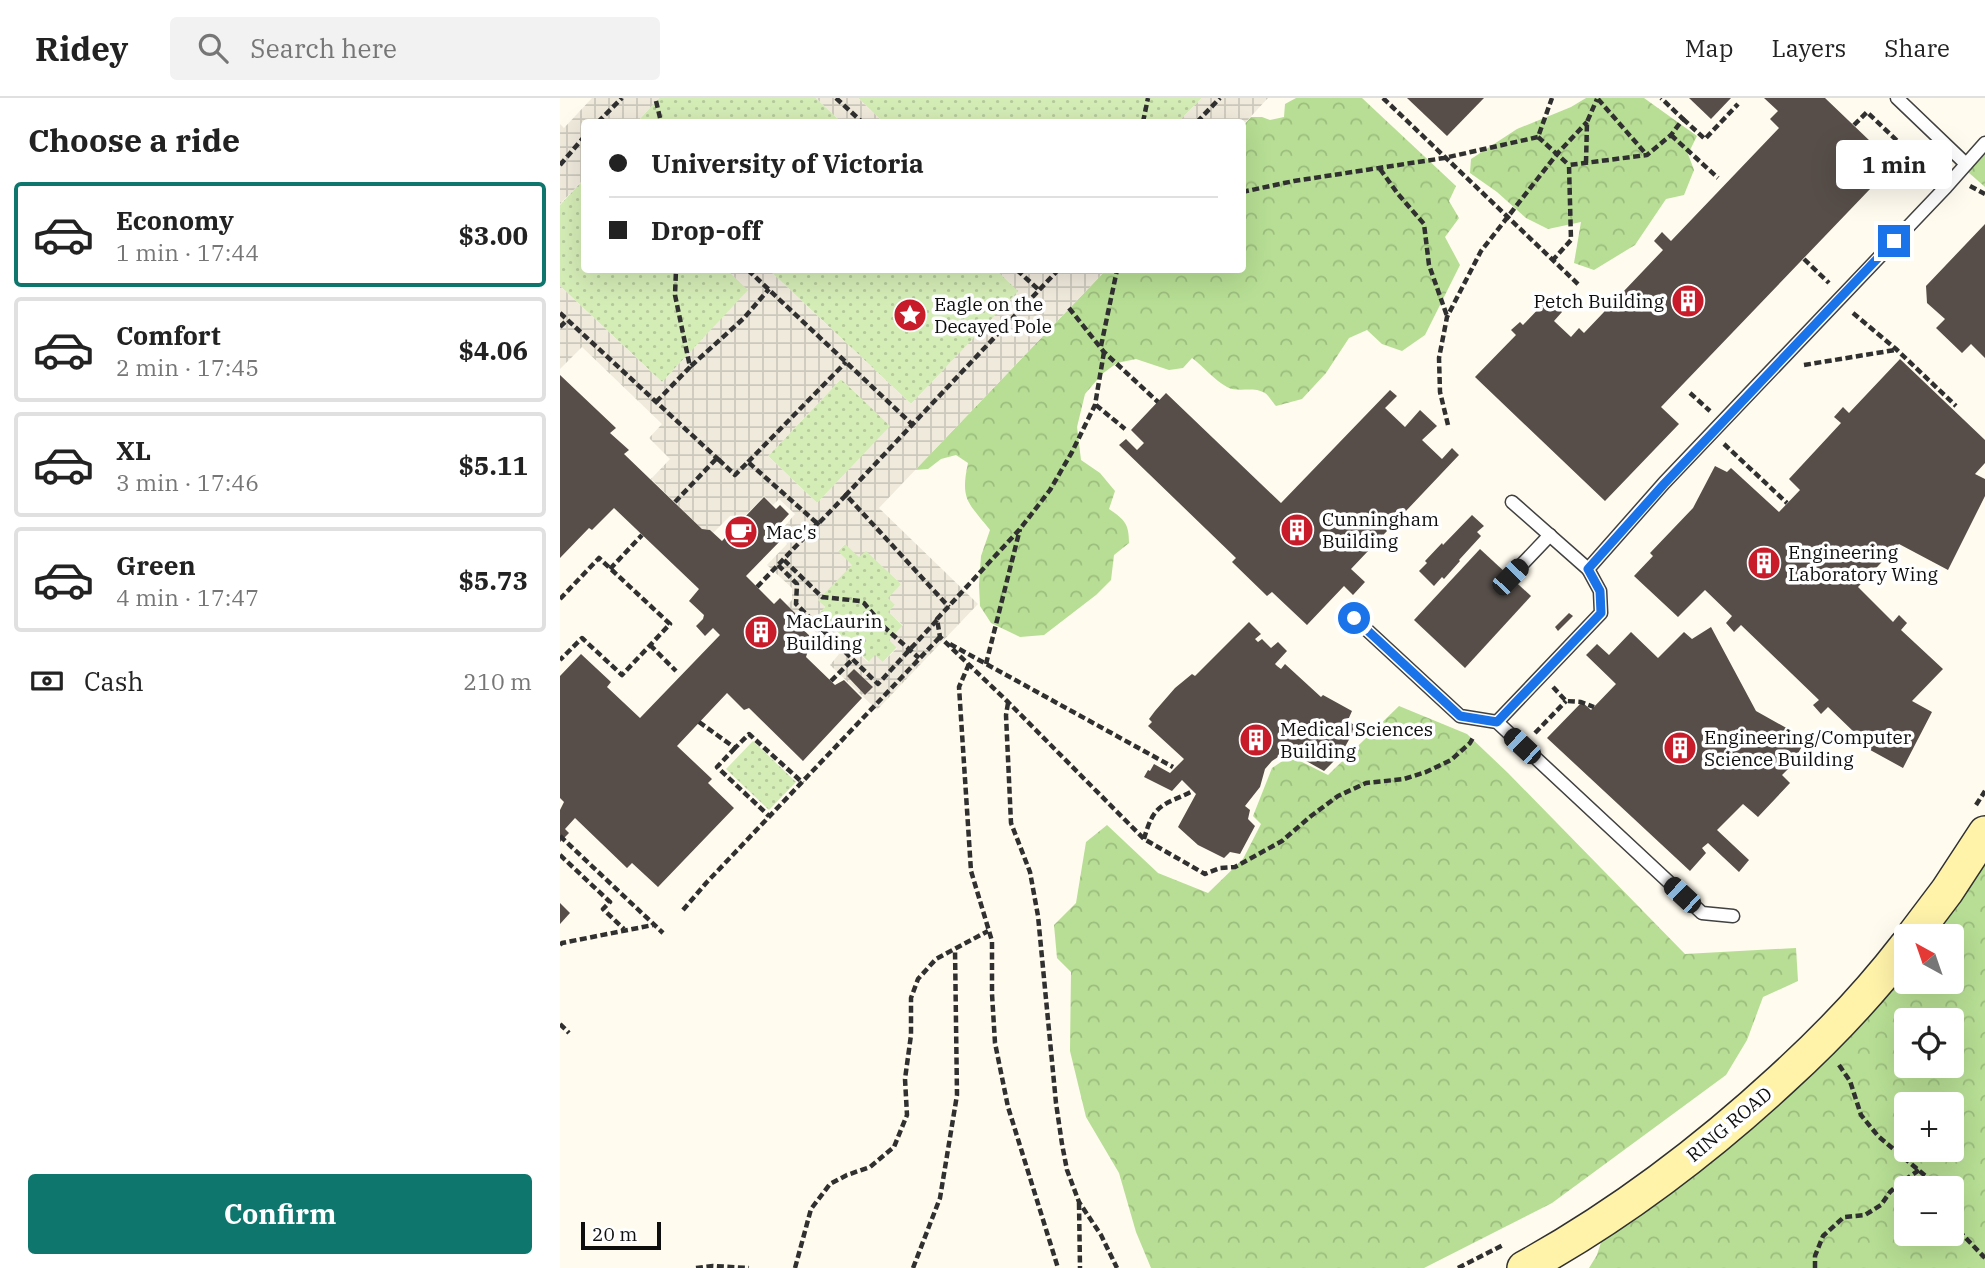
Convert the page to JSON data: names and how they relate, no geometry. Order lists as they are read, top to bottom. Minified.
{"streets":{"street":["RING ROAD"]},"places":{"building":["Petch Building","Cunningham Building","Engineering Laboratory Wing","MacLaurin Building","Medical Sciences Building","Engineering/Computer Science Building"],"place":["Eagle on the Decayed Pole"],"cafe":["Mac's"]},"scale_bar":"20 m","north":"top left","page":{"header":"Ridey","search":"Search here","nav":["Map","Layers","Share"],"heading":"Choose a ride","banner":["University of Victoria","Drop-off"],"bubble":"1 min","list":[{"name":"Economy","note":"1 min · 17:44","value":"$3.00"},{"name":"Comfort","note":"2 min · 17:45","value":"$4.06"},{"name":"XL","note":"3 min · 17:46","value":"$5.11"},{"name":"Green","note":"4 min · 17:47","value":"$5.73"}],"pay":["Cash","210 m"],"map_buttons":["+","−"],"buttons":"Confirm","scale":"20 m"}}
